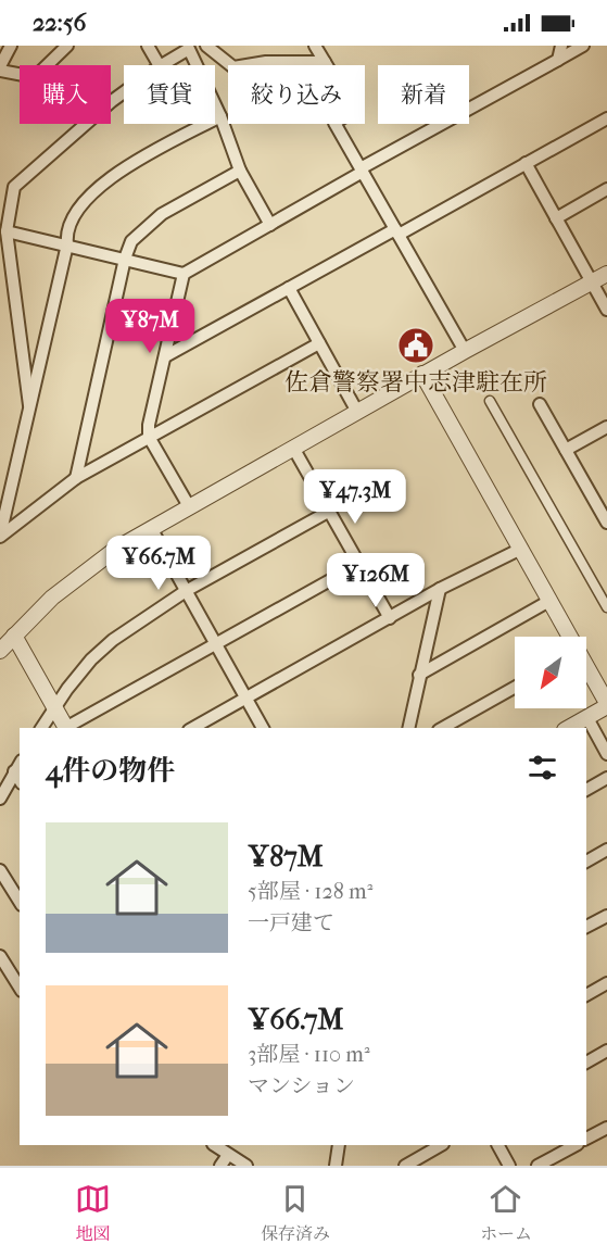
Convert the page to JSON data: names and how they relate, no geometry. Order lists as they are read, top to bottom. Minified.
{"places":{"public building":["佐倉警察署中志津駐在所"]},"north":"bottom left","page":{"status":"22:56","chip":["購入","賃貸","絞り込み","新着"],"price":["¥87M","¥47.3M","¥66.7M","¥126M"],"heading":"4件の物件","list":[{"name":"¥87M","note":"5部屋 · 128 m² · 一戸建て"},{"name":"¥66.7M","note":"3部屋 · 110 m² · マンション"}],"tabs":["地図","保存済み","ホーム"]}}
